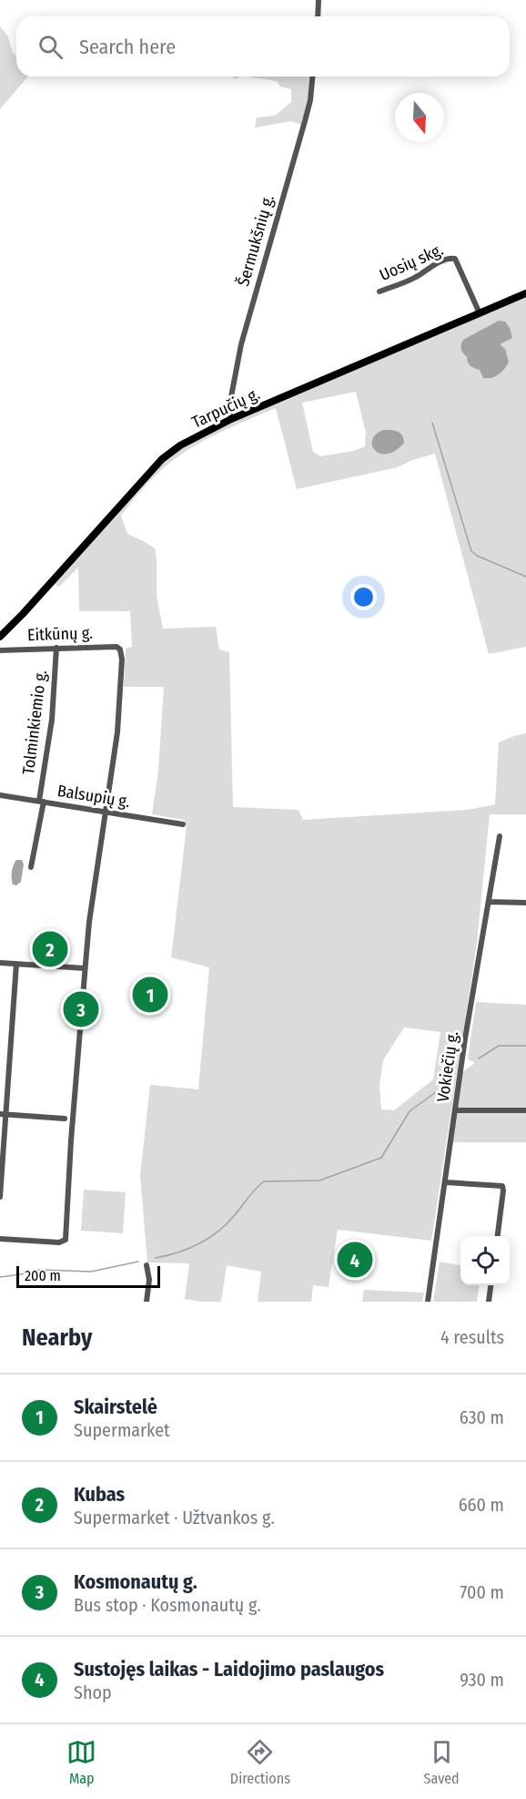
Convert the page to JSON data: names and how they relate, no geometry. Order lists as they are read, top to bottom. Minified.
{"streets":{"main road":["Tarpučių g."],"street":["Šermukšnių g.","Uosių skg.","Eitkūnų g.","Tolminkiemio g.","Balsupių g.","Vokiečių g."]},"crossings":[["Šermukšnių g.","Tarpučių g."],["Uosių skg.","Tarpučių g."],["Eitkūnų g.","Tolminkiemio g."],["Eitkūnų g.","Balsupių g."],["Tolminkiemio g.","Balsupių g."]],"scale_bar":"200 m","north":"bottom","page":{"search":"Search here","pins":["2","1","3","4"],"scale":"200 m","heading":["Nearby","4 results"],"list":[{"mark":"1","name":"Skairstelė","note":"Supermarket","value":"630 m"},{"mark":"2","name":"Kubas","note":"Supermarket · Užtvankos g.","value":"660 m"},{"mark":"3","name":"Kosmonautų g.","note":"Bus stop · Kosmonautų g.","value":"700 m"},{"mark":"4","name":"Sustojęs laikas - Laidojimo paslaugos","note":"Shop","value":"930 m"}],"nav":["Map","Directions","Saved"]}}
